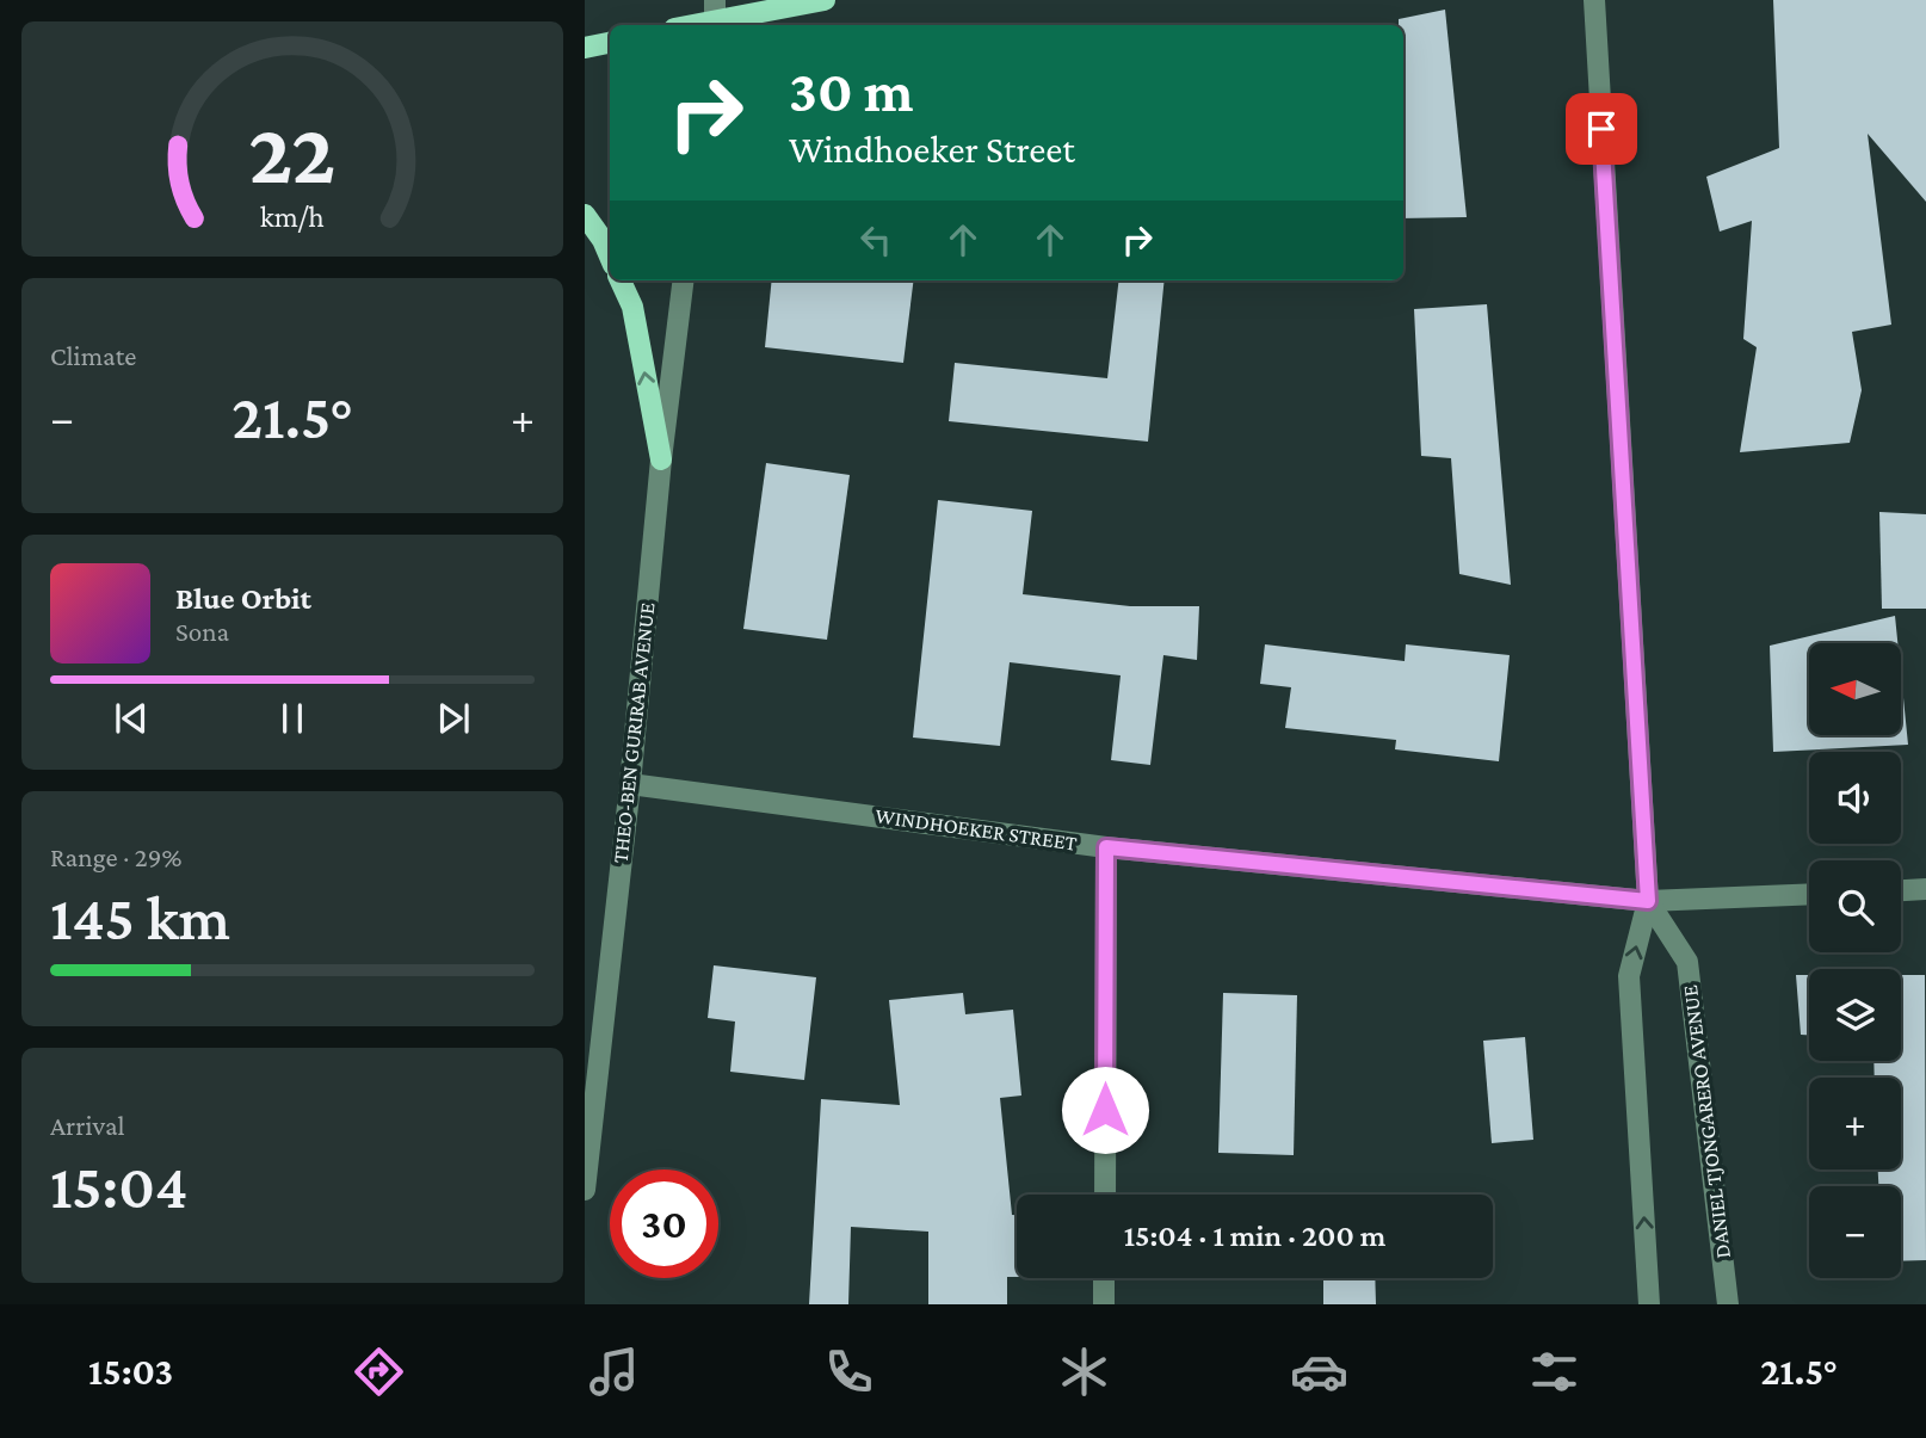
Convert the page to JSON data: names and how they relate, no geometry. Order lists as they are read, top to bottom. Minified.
{"streets":{"street":["THEO-BEN GURIRAB AVENUE","WINDHOEKER STREET","DANIEL TJONGARERO AVENUE"]},"crossings":[["THEO-BEN GURIRAB AVENUE","WINDHOEKER STREET"],["WINDHOEKER STREET","DANIEL TJONGARERO AVENUE"]],"north":"left","page":{"turn":["30 m","Windhoeker Street"],"tile":["Climate",["Range · 29%","145 km"],["Arrival","15:04"]],"heat":["−","21.5°","+"],"song":["Blue Orbit","Sona"],"map_buttons":["+","−"],"limit":"30","trip":"15:04 · 1 min · 200 m","tabs":["15:03","21.5°"],"gauge":["22","km/h"]}}
